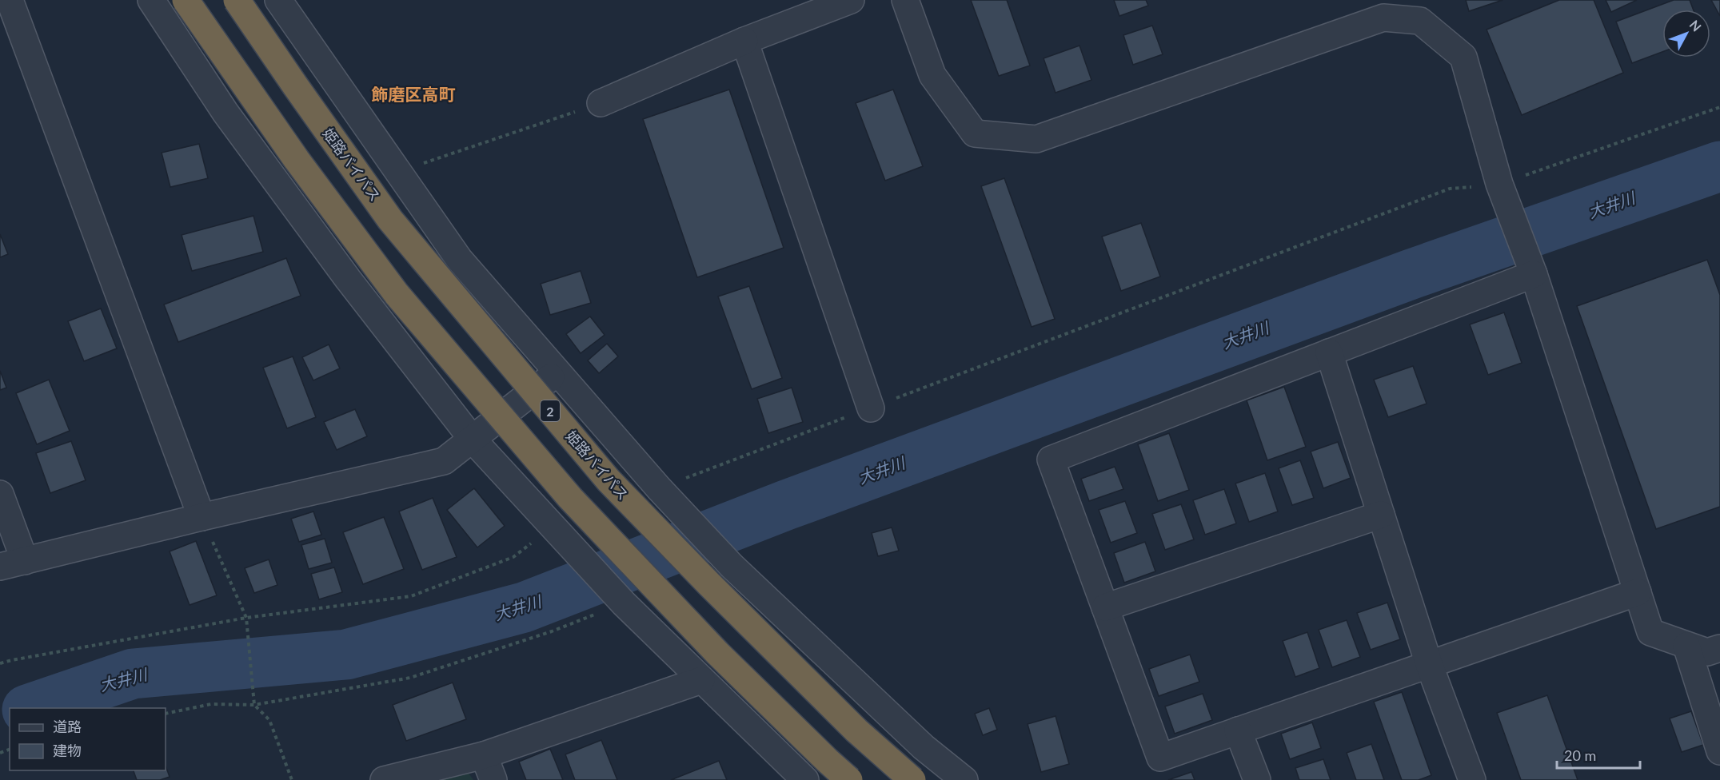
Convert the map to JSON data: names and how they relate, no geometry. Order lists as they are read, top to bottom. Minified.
{"streets":{"highway":["姫路バイパス","2"]},"districts":["飾磨区高町"],"water":["大井川"],"legend":["道路","建物"],"scale_bar":"20 m","north":"top right"}
